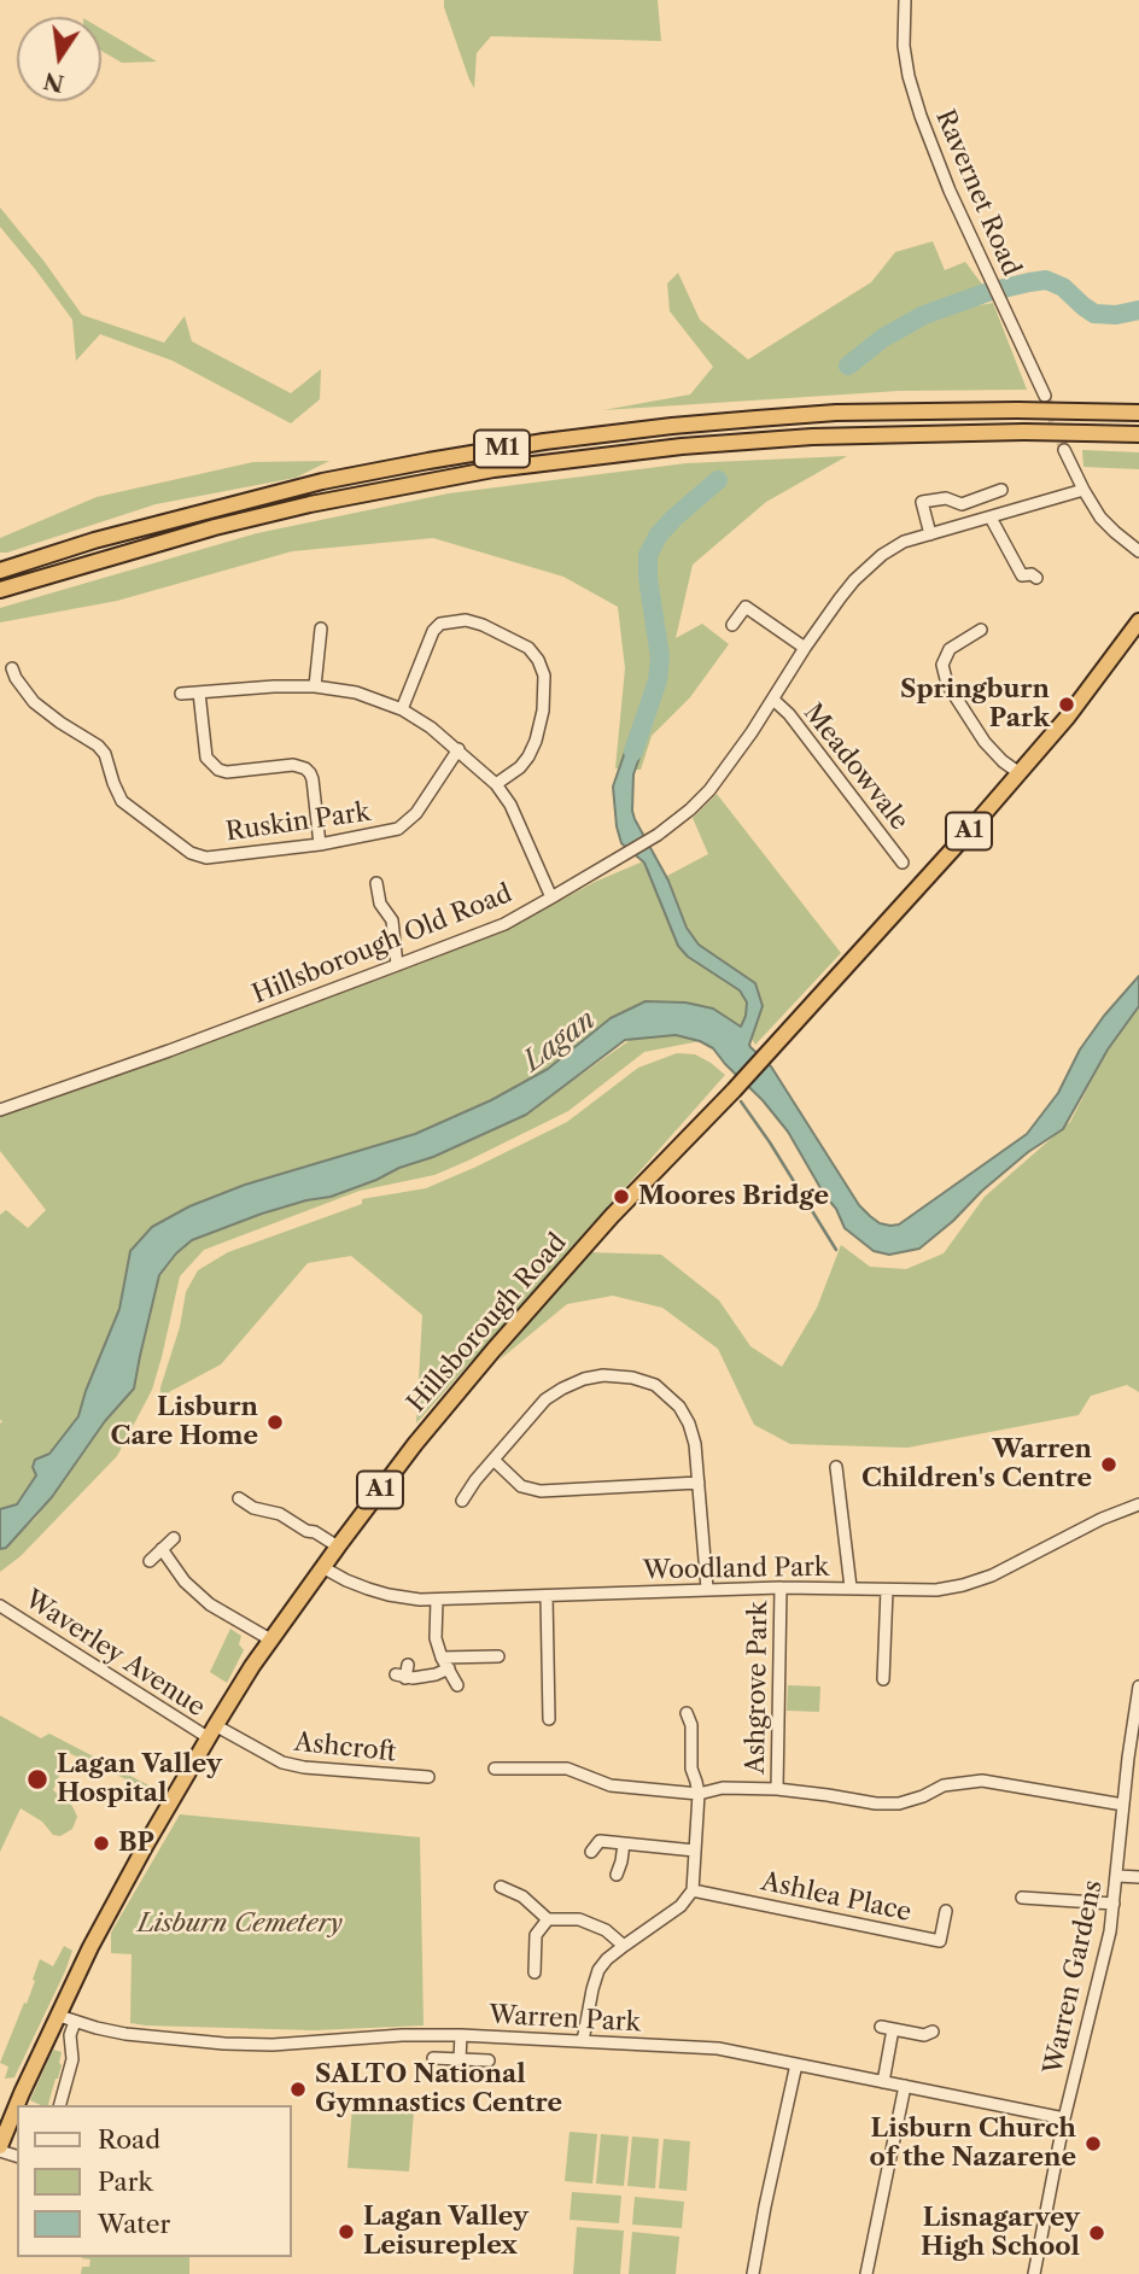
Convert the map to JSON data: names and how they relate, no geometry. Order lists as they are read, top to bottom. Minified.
{"streets":{"highway":["M1","A1","Hillsborough Road"],"street":["Ravernet Road","Meadowvale","Ruskin Park","Hillsborough Old Road","Woodland Park","Waverley Avenue","Ashgrove Park","Ashcroft","Ashlea Place","Warren Gardens","Warren Park"]},"crossings":[["Meadowvale","Hillsborough Old Road"],["Hillsborough Road","Woodland Park"],["Hillsborough Road","Waverley Avenue"],["Hillsborough Road","Ashcroft"],["Hillsborough Road","Warren Park"],["Woodland Park","Ashgrove Park"],["Waverley Avenue","Ashcroft"],["Warren Gardens","Warren Park"]],"water":["Lagan"],"parks":["Lisburn Cemetery"],"places":["Springburn Park","Moores Bridge","Lisburn Care Home","Warren Children's Centre","Lagan Valley Hospital","BP","SALTO National Gymnastics Centre","Lisburn Church of the Nazarene","Lagan Valley Leisureplex","Lisnagarvey High School"],"legend":["Road","Park","Water"],"north":"bottom"}
